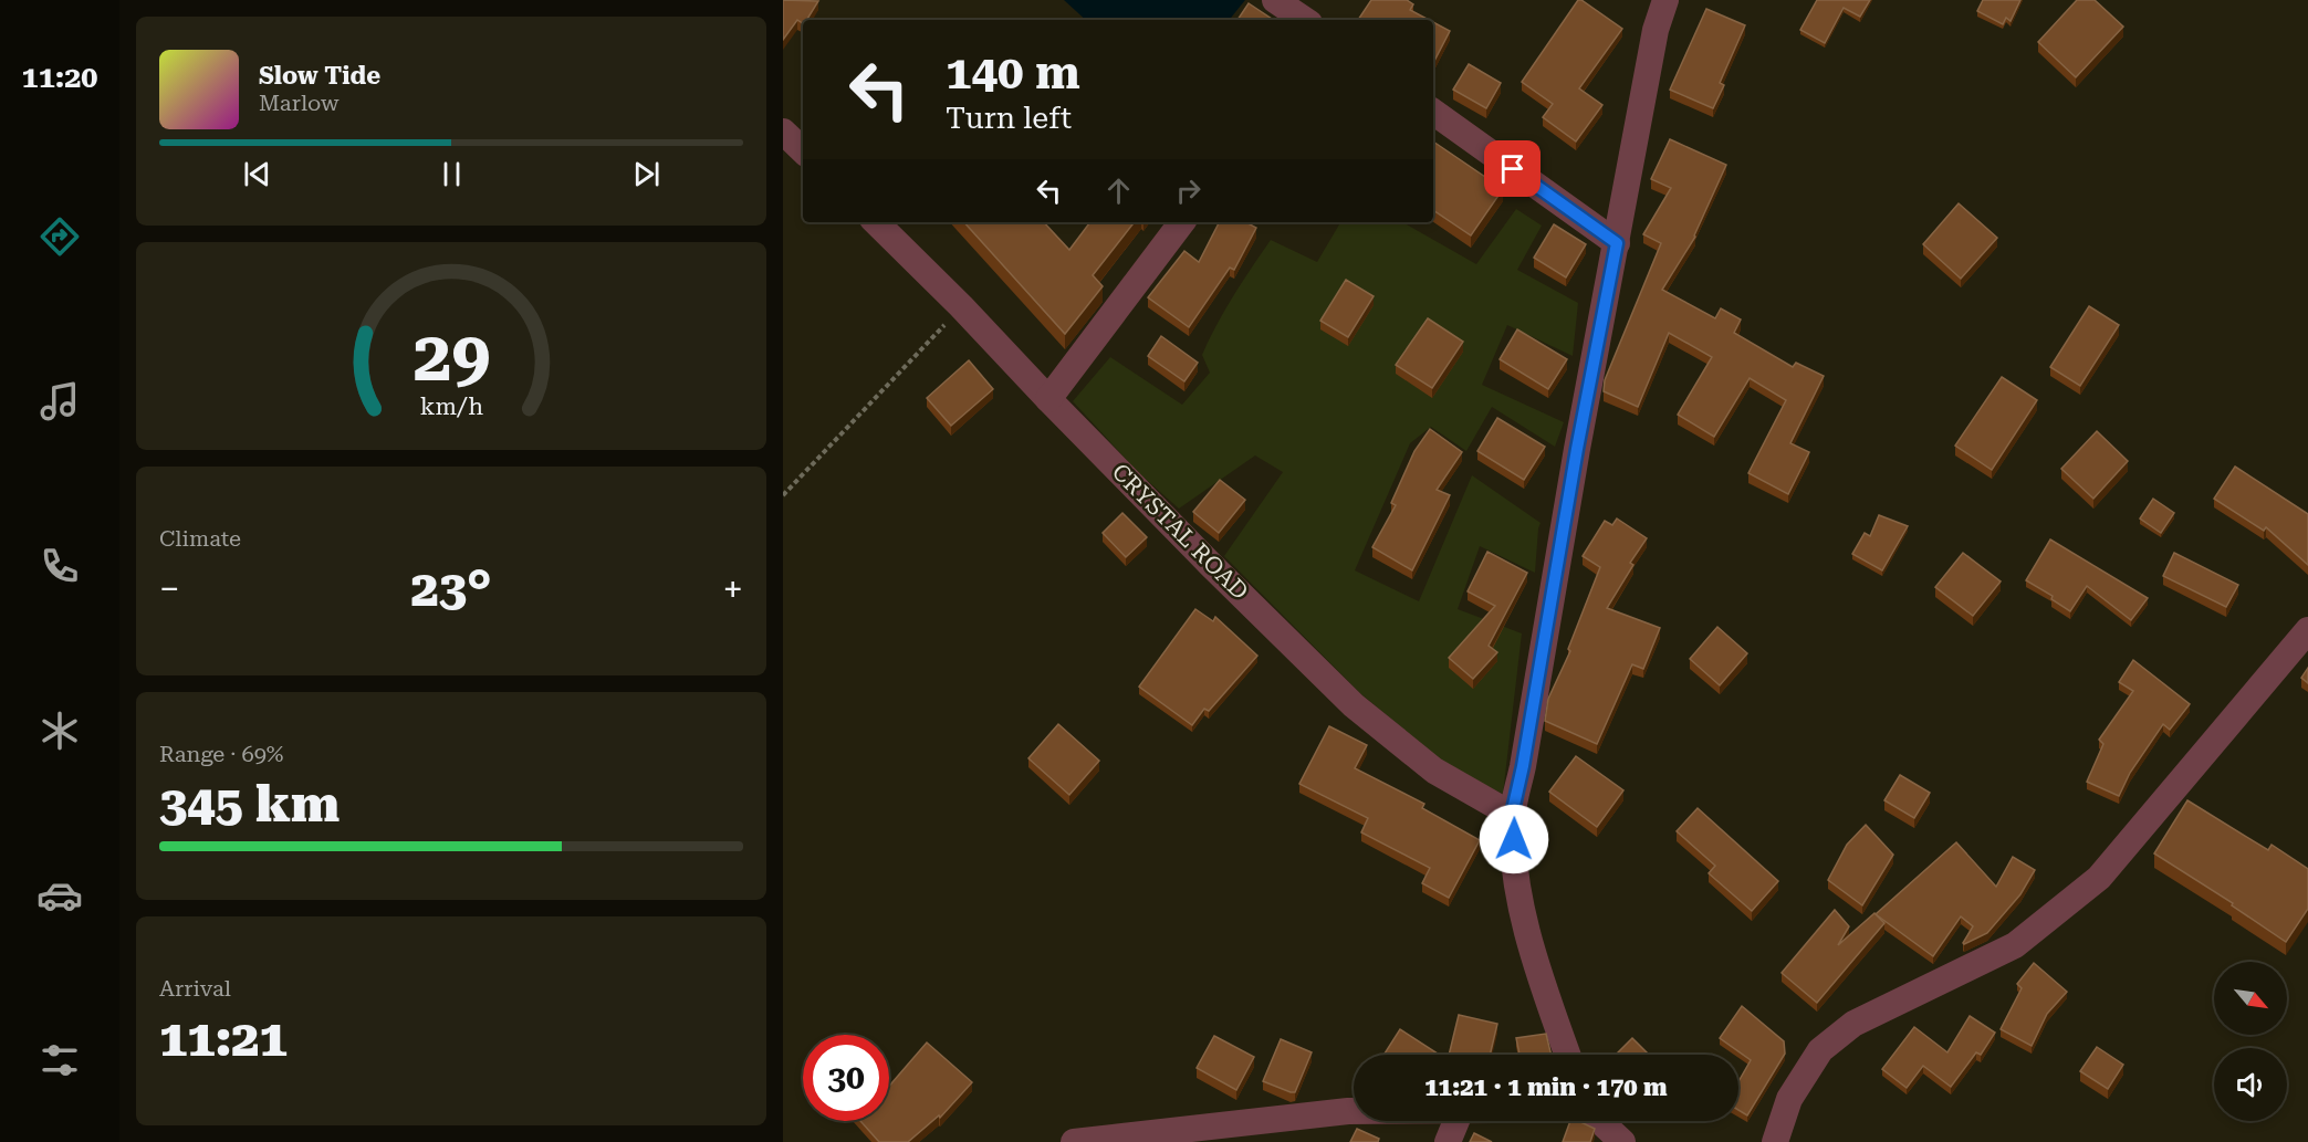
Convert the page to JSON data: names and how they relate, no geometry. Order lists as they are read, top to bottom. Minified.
{"streets":{"street":["CRYSTAL ROAD"]},"north":"bottom right","page":{"tabs":"11:20","turn":["140 m","Turn left"],"song":["Slow Tide","Marlow"],"tile":["Climate",["Range · 69%","345 km"],["Arrival","11:21"]],"heat":["−","23°","+"],"limit":"30","trip":"11:21 · 1 min · 170 m","gauge":["29","km/h"]}}
